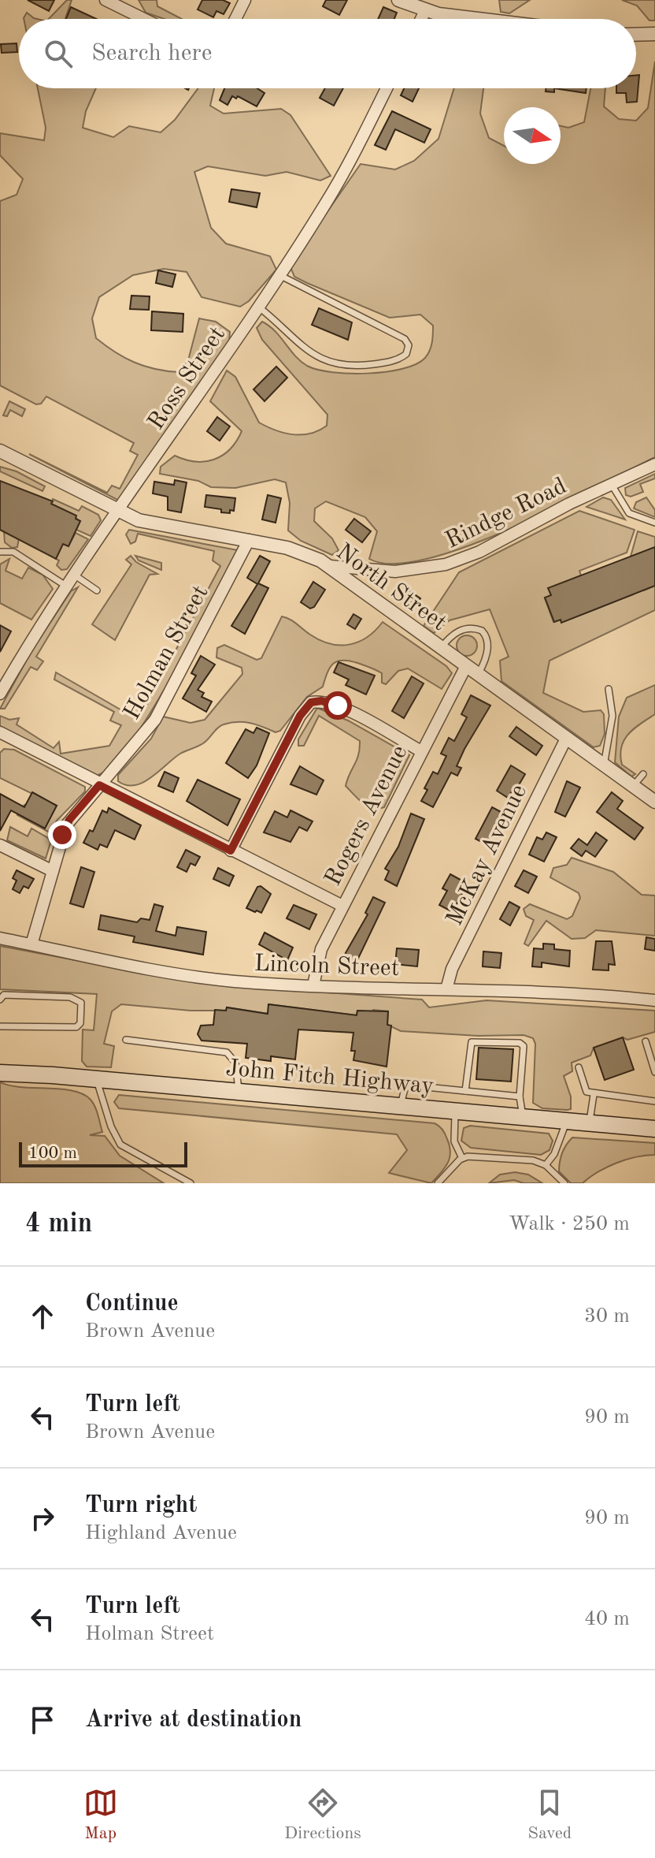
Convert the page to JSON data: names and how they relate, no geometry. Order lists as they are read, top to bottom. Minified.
{"streets":{"main road":["John Fitch Highway"],"street":["Ross Street","Rindge Road","North Street","Holman Street","Rogers Avenue","McKay Avenue","Lincoln Street"]},"crossings":[["Ross Street","North Street"],["Rindge Road","North Street"],["North Street","Holman Street"],["North Street","Rogers Avenue"],["North Street","McKay Avenue"],["Holman Street","Lincoln Street"],["Rogers Avenue","Lincoln Street"],["McKay Avenue","Lincoln Street"]],"scale_bar":"100 m","north":"right","page":{"search":"Search here","scale":"100 m","heading":["4 min","Walk · 250 m"],"list":[["Continue","Brown Avenue","30 m"],["Turn left","Brown Avenue","90 m"],["Turn right","Highland Avenue","90 m"],["Turn left","Holman Street","40 m"],"Arrive at destination"],"nav":["Map","Directions","Saved"]}}
